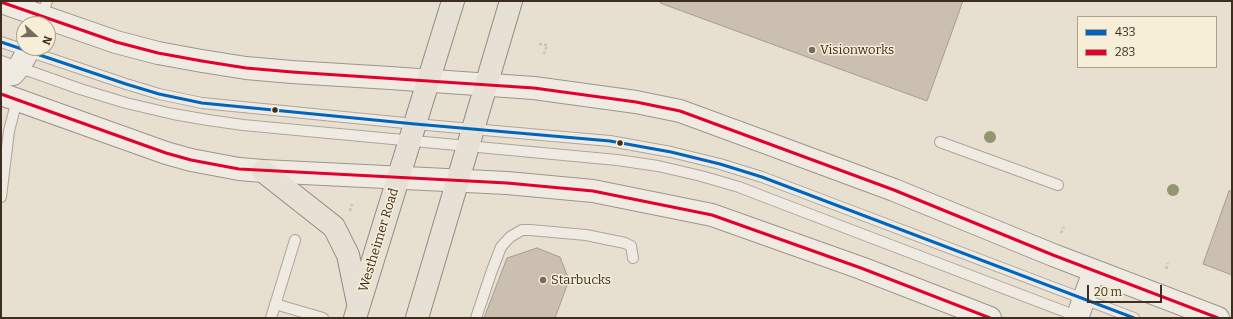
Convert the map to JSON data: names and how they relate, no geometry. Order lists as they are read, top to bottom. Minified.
{"streets":{"main road":["Westheimer Road"]},"places":["Visionworks","Starbucks"],"lines":["transit line 283","transit line 433"],"legend":["433","283"],"scale_bar":"20 m","north":"right"}
